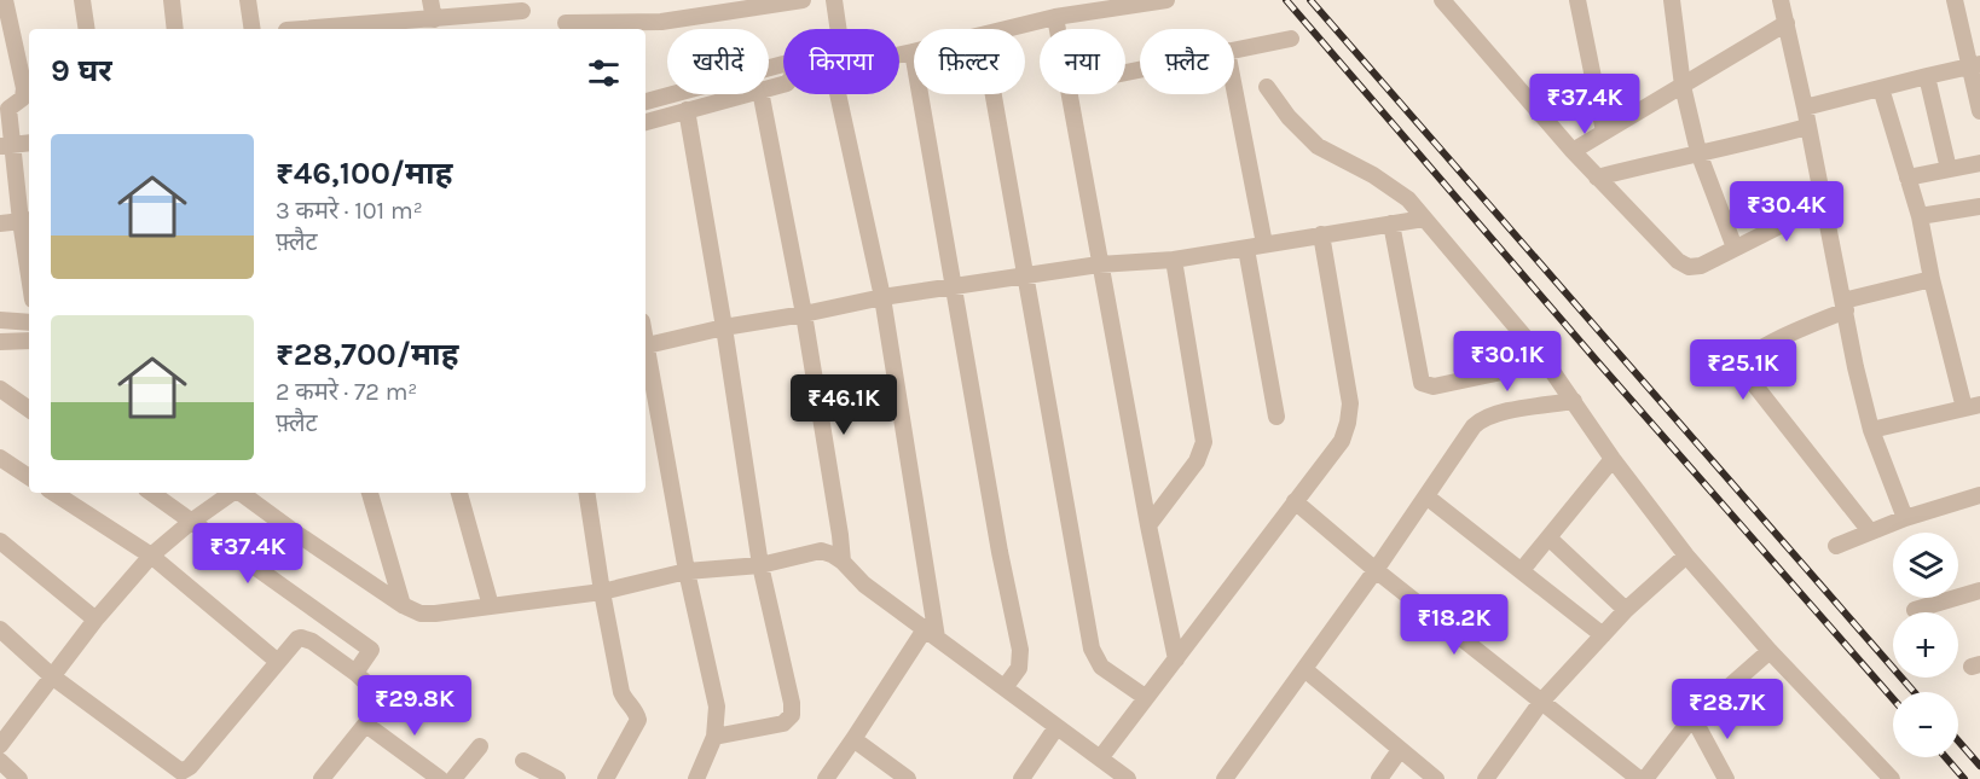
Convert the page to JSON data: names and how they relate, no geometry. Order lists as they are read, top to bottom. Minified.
{"page":{"chip":["खरीदें","किराया","फ़िल्टर","नया","फ़्लैट"],"heading":"9 घर","price":["₹37.4K","₹30.4K","₹30.1K","₹25.1K","₹46.1K","₹37.4K","₹18.2K","₹29.8K","₹28.7K"],"list":[{"name":"₹46,100/माह","note":"3 कमरे · 101 m² · फ़्लैट"},{"name":"₹28,700/माह","note":"2 कमरे · 72 m² · फ़्लैट"}],"map_buttons":["+","−"]}}
